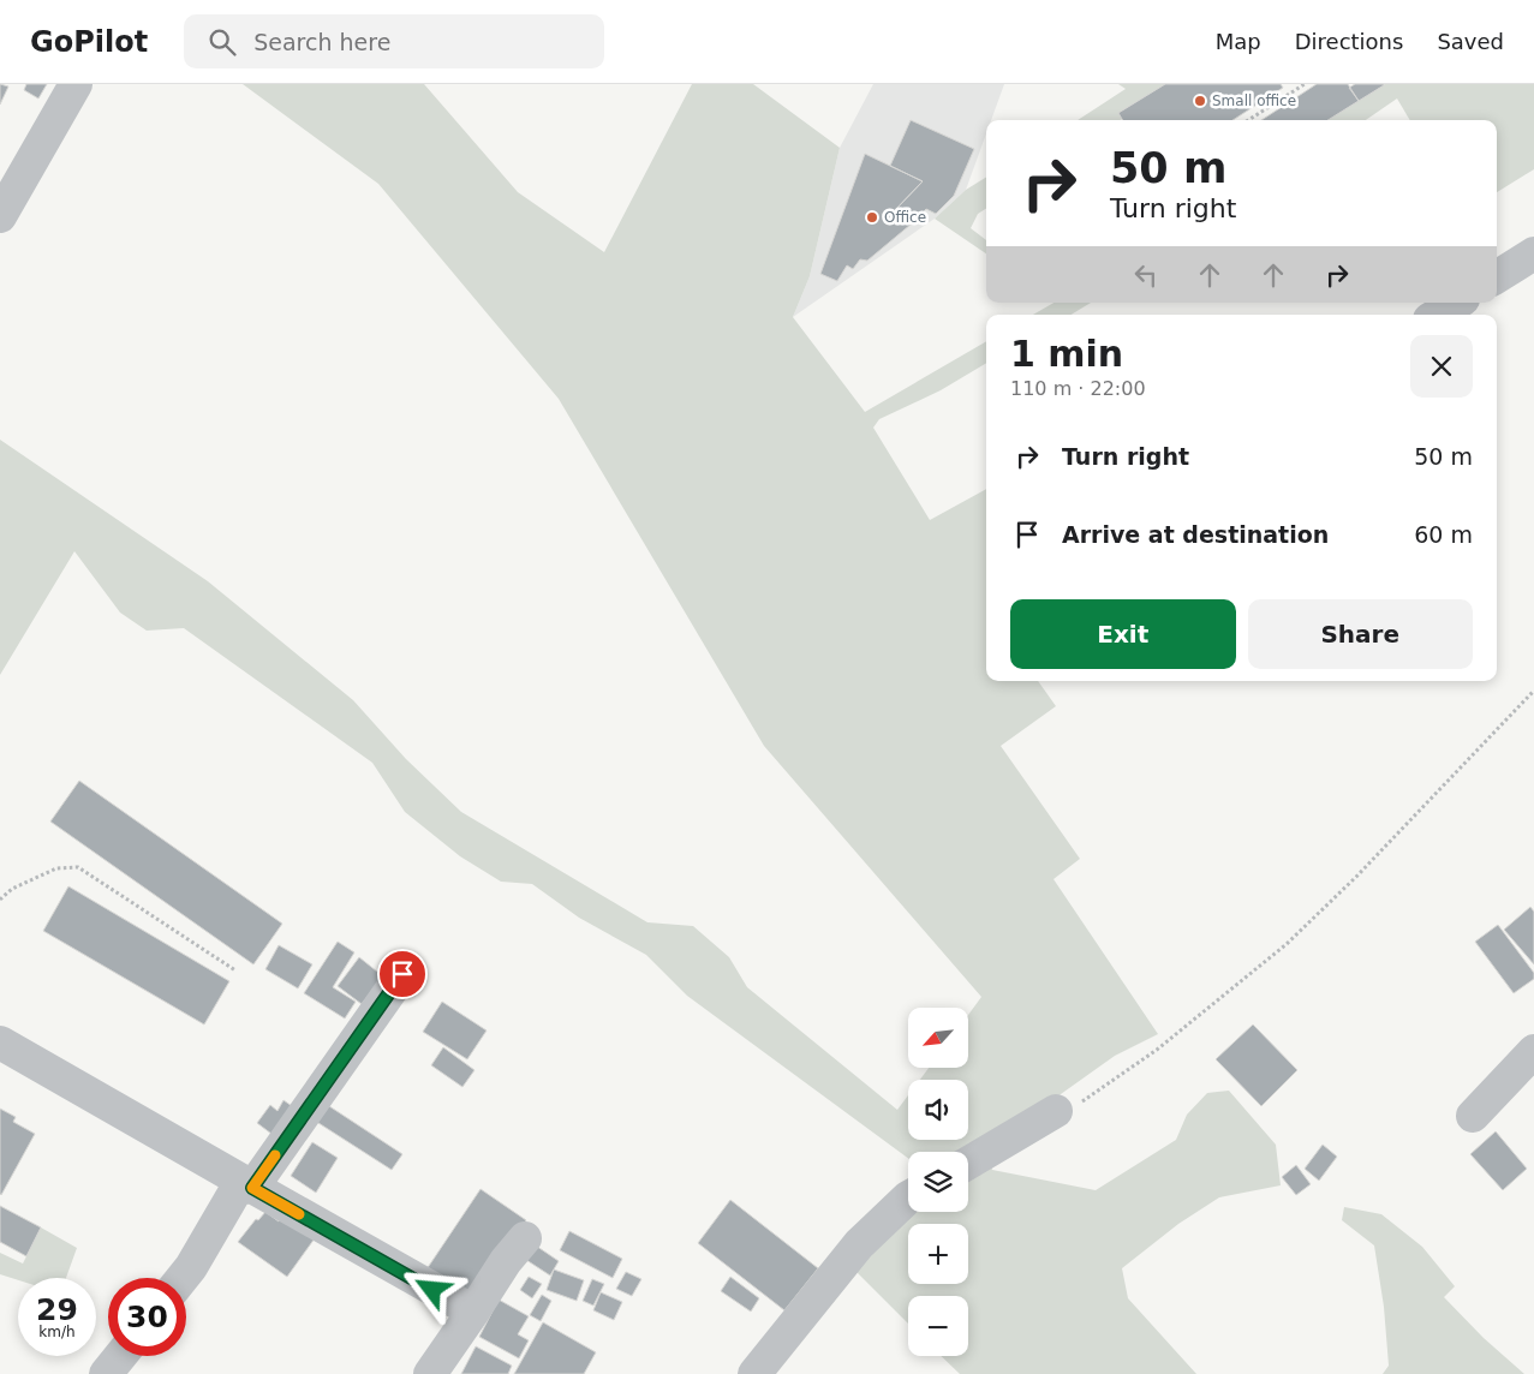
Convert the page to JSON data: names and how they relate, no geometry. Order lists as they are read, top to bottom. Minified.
{"places":["Small office","Office"],"north":"bottom left","page":{"header":"GoPilot","search":"Search here","nav":["Map","Directions","Saved"],"turn":["50 m","Turn right"],"heading":["1 min","110 m · 22:00"],"list":[{"name":"Turn right","value":"50 m"},{"name":"Arrive at destination","value":"60 m"}],"buttons":["Exit","Share"],"map_buttons":["+","−"],"speed":"29 km/h","limit":"30"}}
